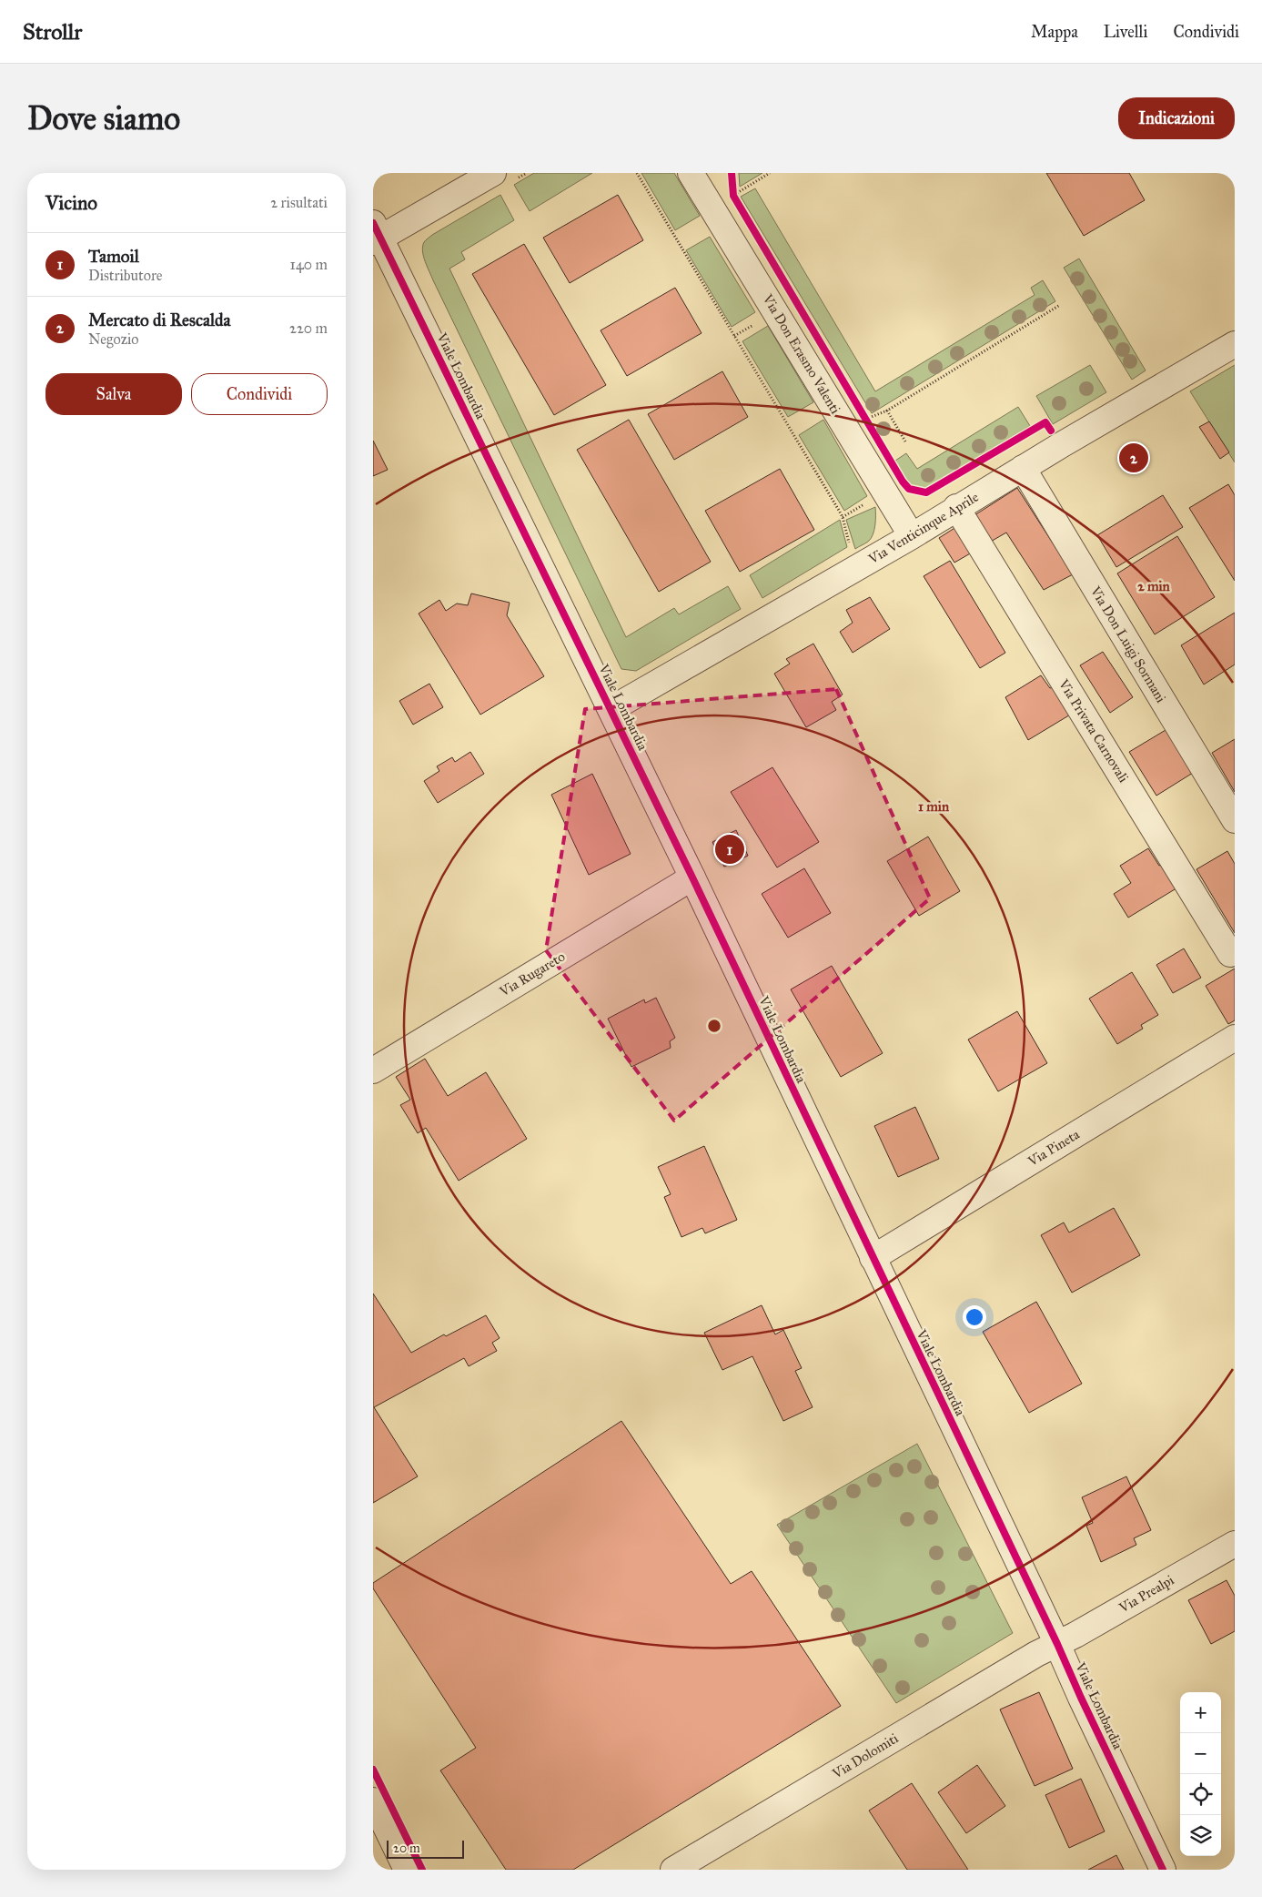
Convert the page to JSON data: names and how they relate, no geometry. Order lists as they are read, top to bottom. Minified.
{"streets":{"street":["Via Don Erasmo Valenti","Viale Lombardia","Via Venticinque Aprile","Via Don Luigi Sormani","Via Privata Carnovali","Via Rugareto","Via Pineta","Via Prealpi","Via Dolomiti"]},"crossings":[["Via Don Erasmo Valenti","Via Venticinque Aprile"],["Viale Lombardia","Via Venticinque Aprile"],["Viale Lombardia","Via Rugareto"],["Viale Lombardia","Via Pineta"],["Viale Lombardia","Via Prealpi"],["Viale Lombardia","Via Dolomiti"],["Via Venticinque Aprile","Via Don Luigi Sormani"],["Via Venticinque Aprile","Via Privata Carnovali"],["Via Prealpi","Via Dolomiti"]],"scale_bar":"20 m","page":{"header":"Strollr","nav":["Mappa","Livelli","Condividi"],"buttons":["Indicazioni",["Salva","Condividi"]],"title":"Dove siamo","heading":["Vicino","2 risultati"],"list":[{"mark":"1","name":"Tamoil","note":"Distributore","value":"140 m"},{"mark":"2","name":"Mercato di Rescalda","note":"Negozio","value":"220 m"}],"pins":["2","1"],"map_buttons":["+","−"],"scale":"20 m"},"rings":["2 min","1 min"]}
